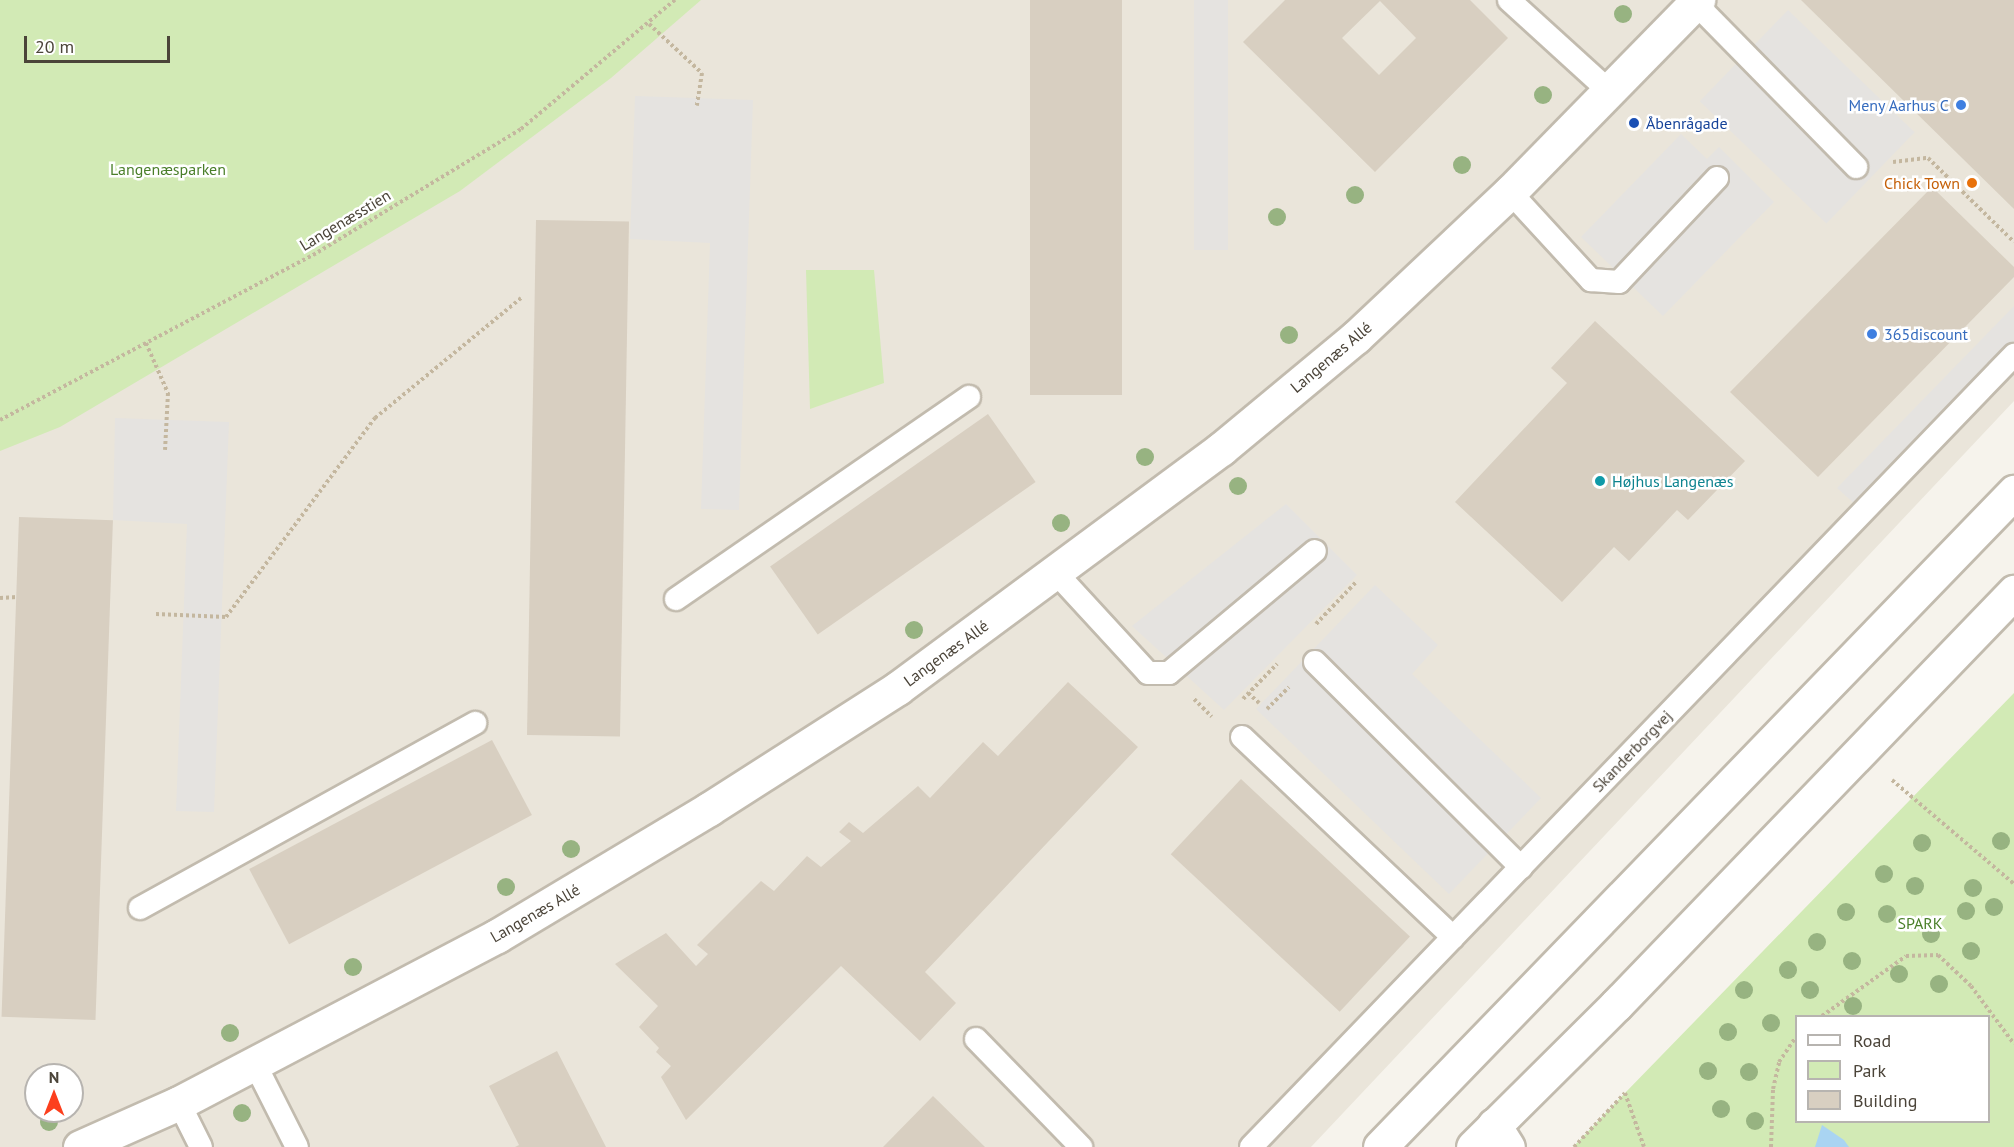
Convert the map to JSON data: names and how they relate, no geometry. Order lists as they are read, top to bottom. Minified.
{"streets":{"street":["Langenæs Allé"],"lane":["Skanderborgvej"],"path":["Langenæsstien"]},"parks":["Langenæsparken","SPARK"],"places":["Meny Aarhus C","Åbenrågade","Chick Town","365discount","Højhus Langenæs"],"legend":["Road","Park","Building"],"scale_bar":"20 m","north":"top"}
